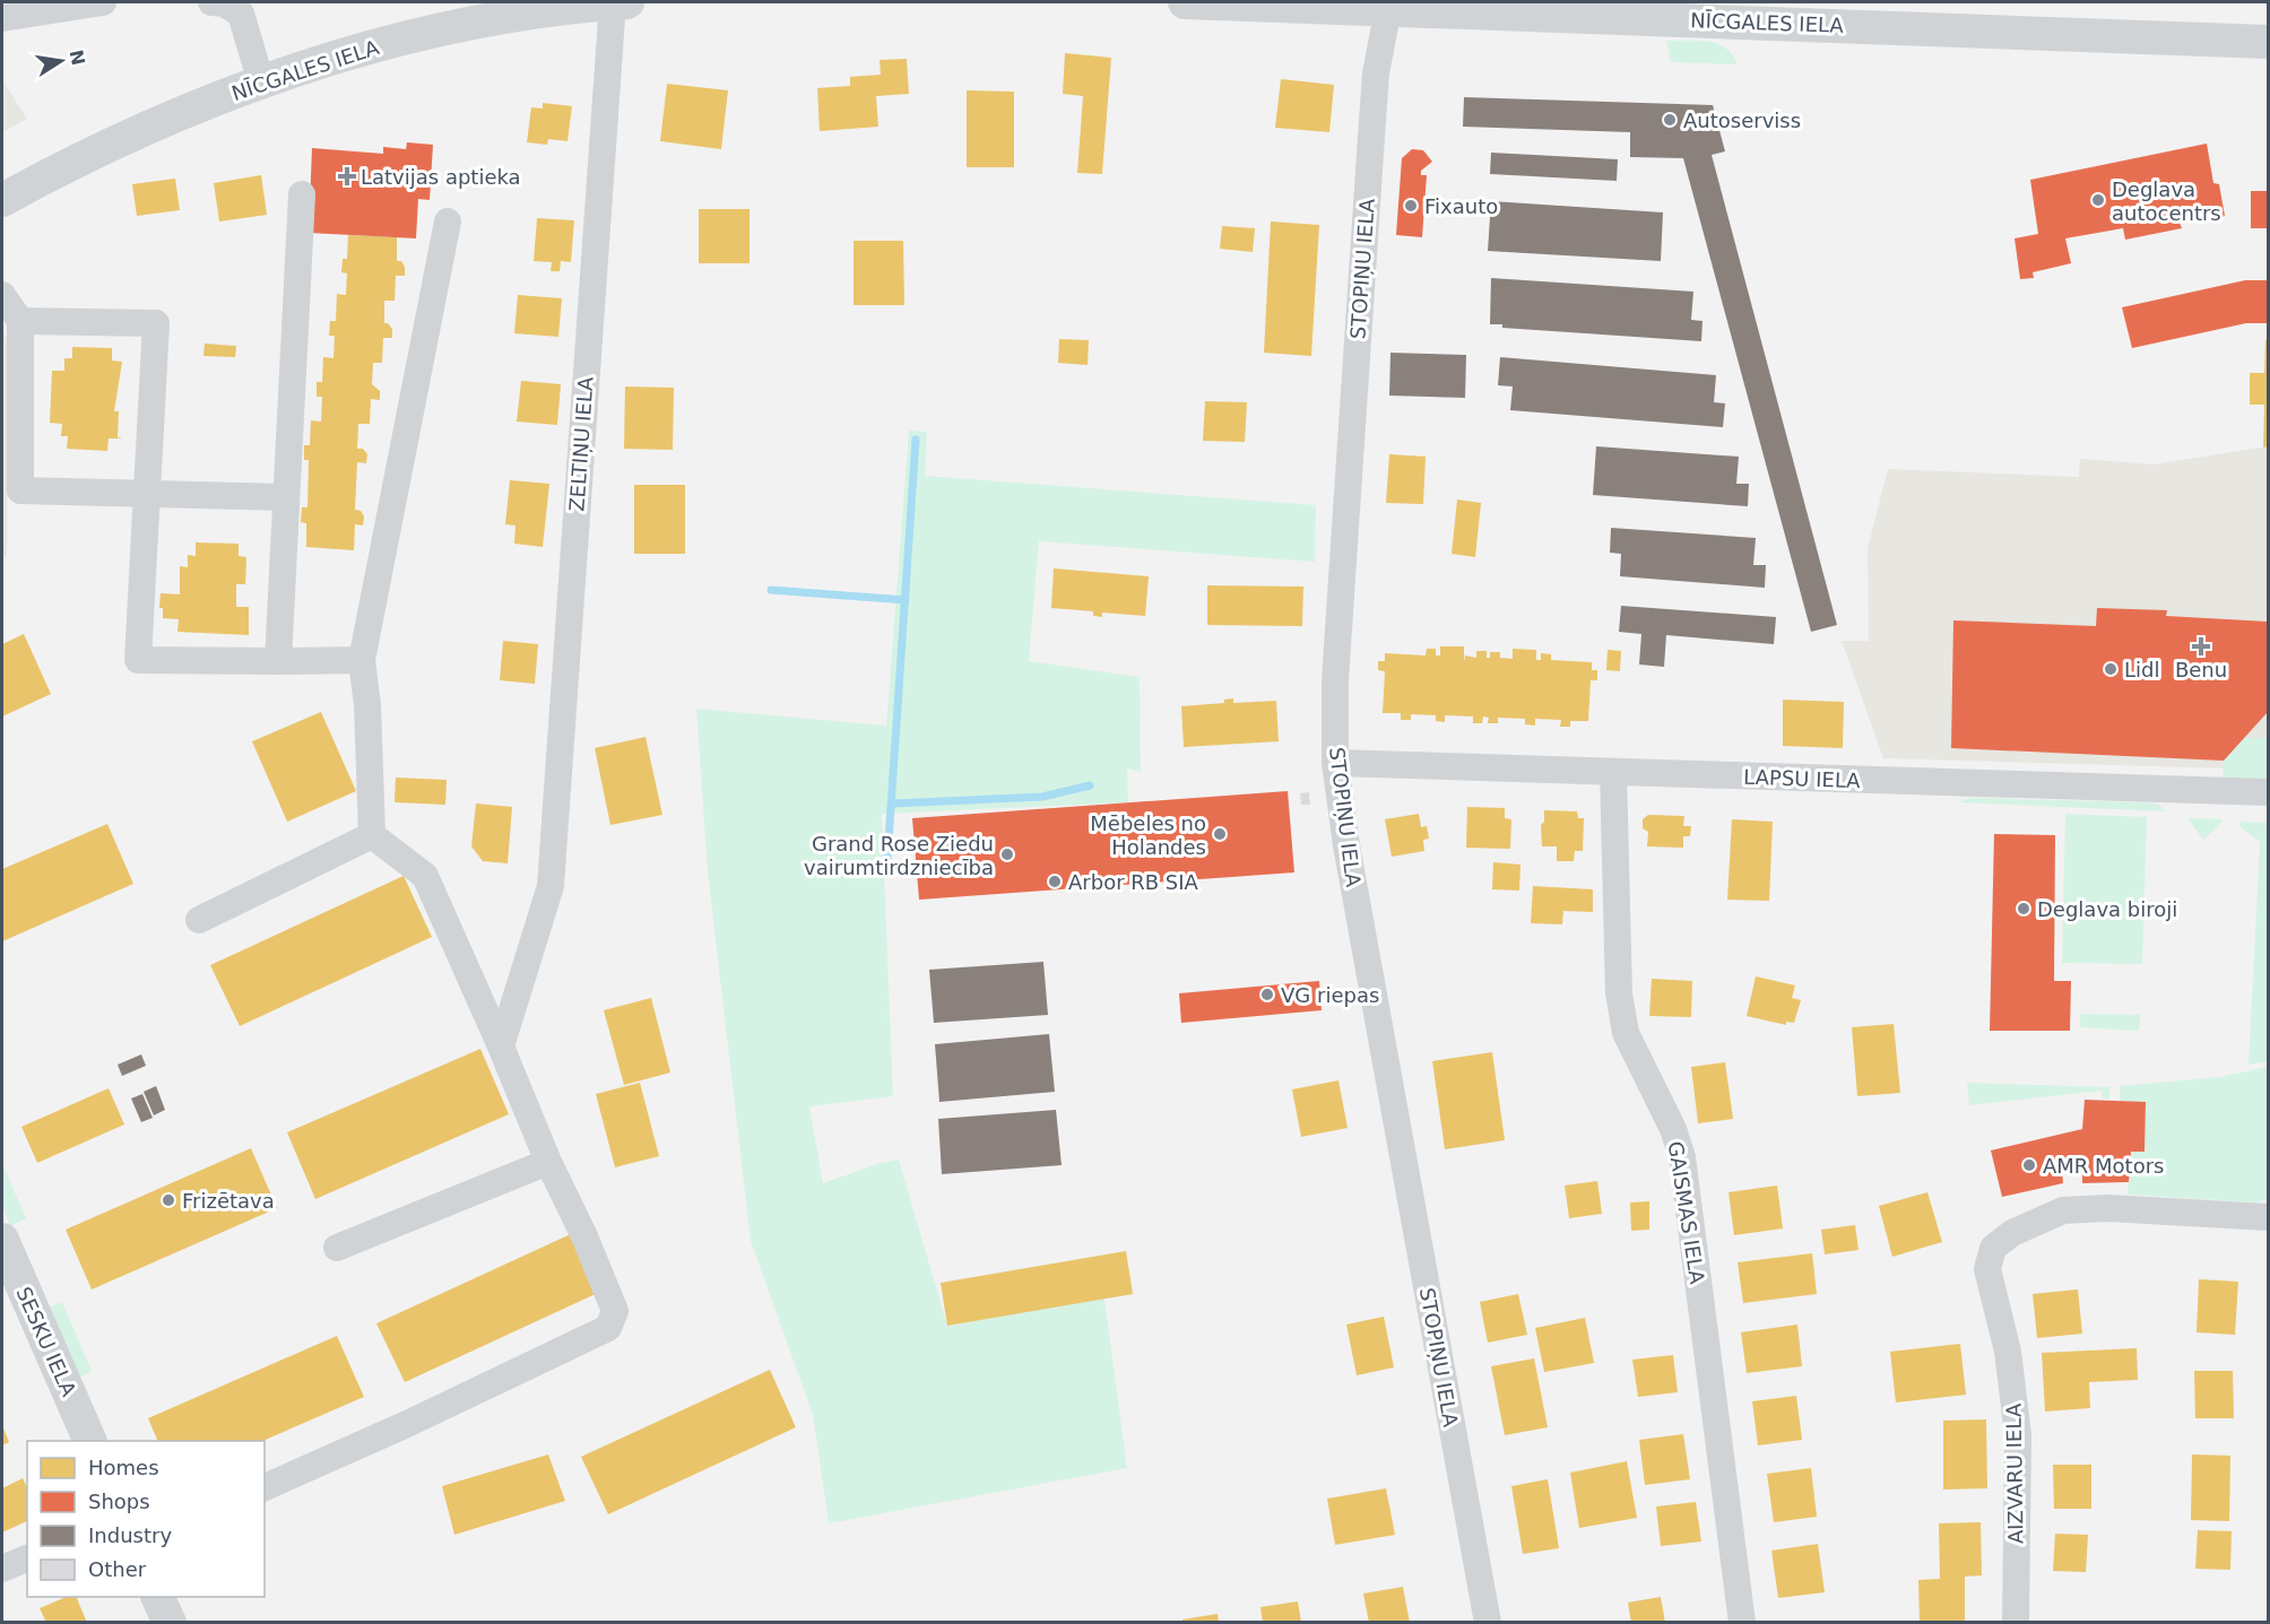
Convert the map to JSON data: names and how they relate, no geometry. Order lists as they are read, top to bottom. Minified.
{"streets":{"street":["NĪCGALES IELA","STOPIŅU IELA","ZELTIŅU IELA","LAPSU IELA","GAISMAS IELA","SESKU IELA","AIZVARU IELA"]},"crossings":[["NĪCGALES IELA","STOPIŅU IELA"],["NĪCGALES IELA","ZELTIŅU IELA"],["STOPIŅU IELA","LAPSU IELA"],["LAPSU IELA","GAISMAS IELA"]],"places":{"other":["Autoserviss","Deglava autocentrs","Fixauto","Lidl","Mēbeles no Holandes","Grand Rose Ziedu vairumtirdzniecība","Arbor RB SIA","Deglava biroji","VG riepas","AMR Motors","Frizētava"],"health":["Latvijas aptieka","Benu"]},"legend":["Homes","Shops","Industry","Other"],"north":"right"}
